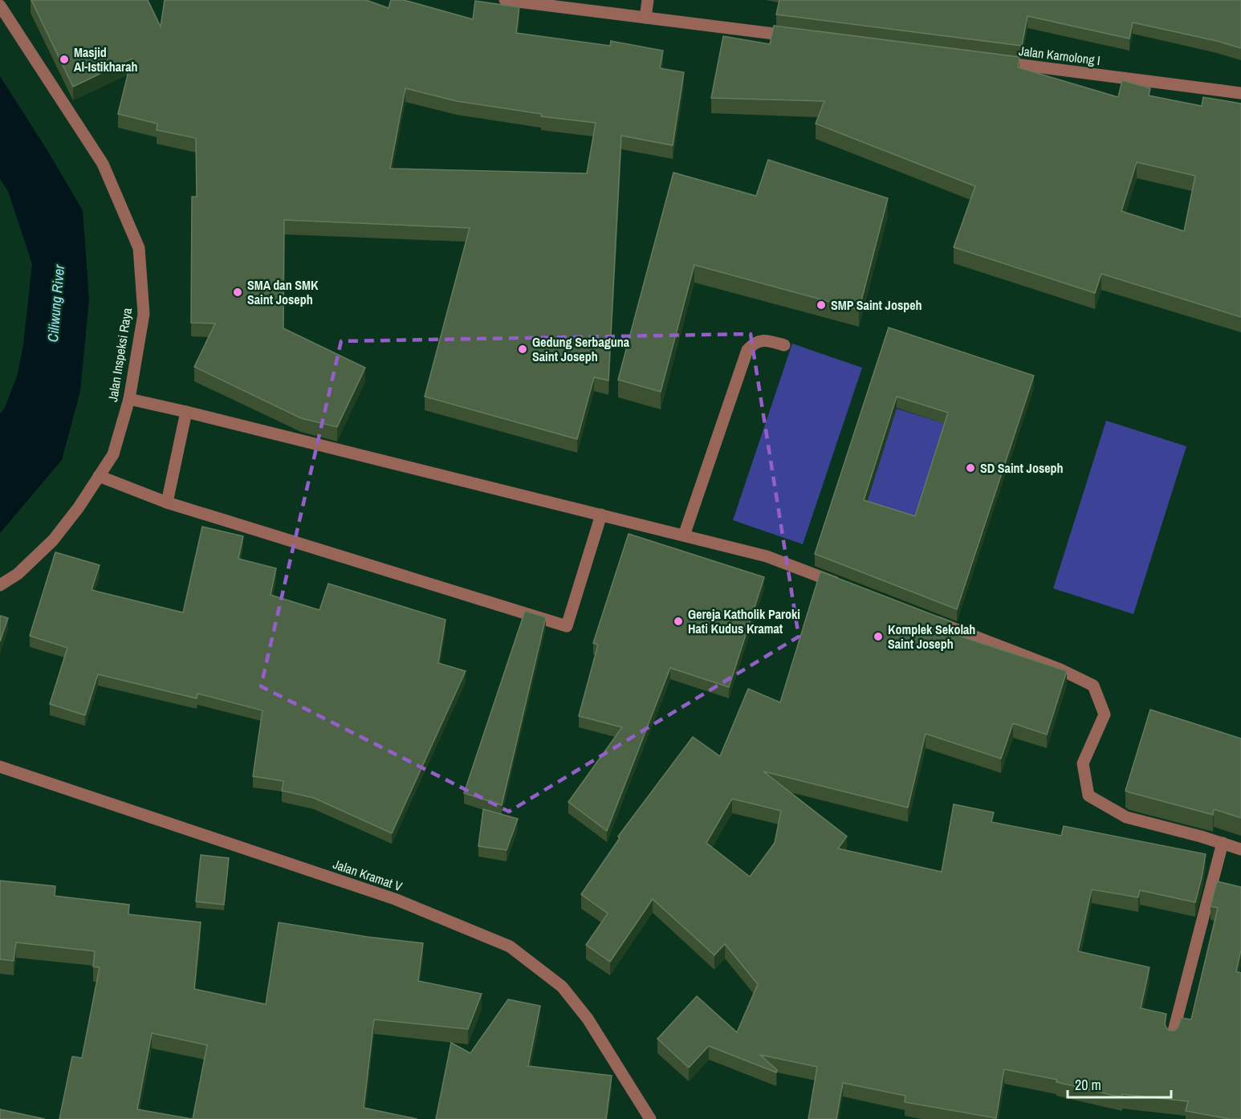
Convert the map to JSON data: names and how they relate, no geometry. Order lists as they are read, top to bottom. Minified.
{"streets":{"street":["Jalan Karnolong I","Jalan Inspeksi Raya","Jalan Kramat V"]},"water":["Ciliwung River"],"places":["Masjid Al-Istikharah","SMA dan SMK Saint Joseph","SMP Saint Jospeh","Gedung Serbaguna Saint Joseph","SD Saint Joseph","Gereja Katholik Paroki Hati Kudus Kramat","Komplek Sekolah Saint Joseph"],"scale_bar":"20 m"}
